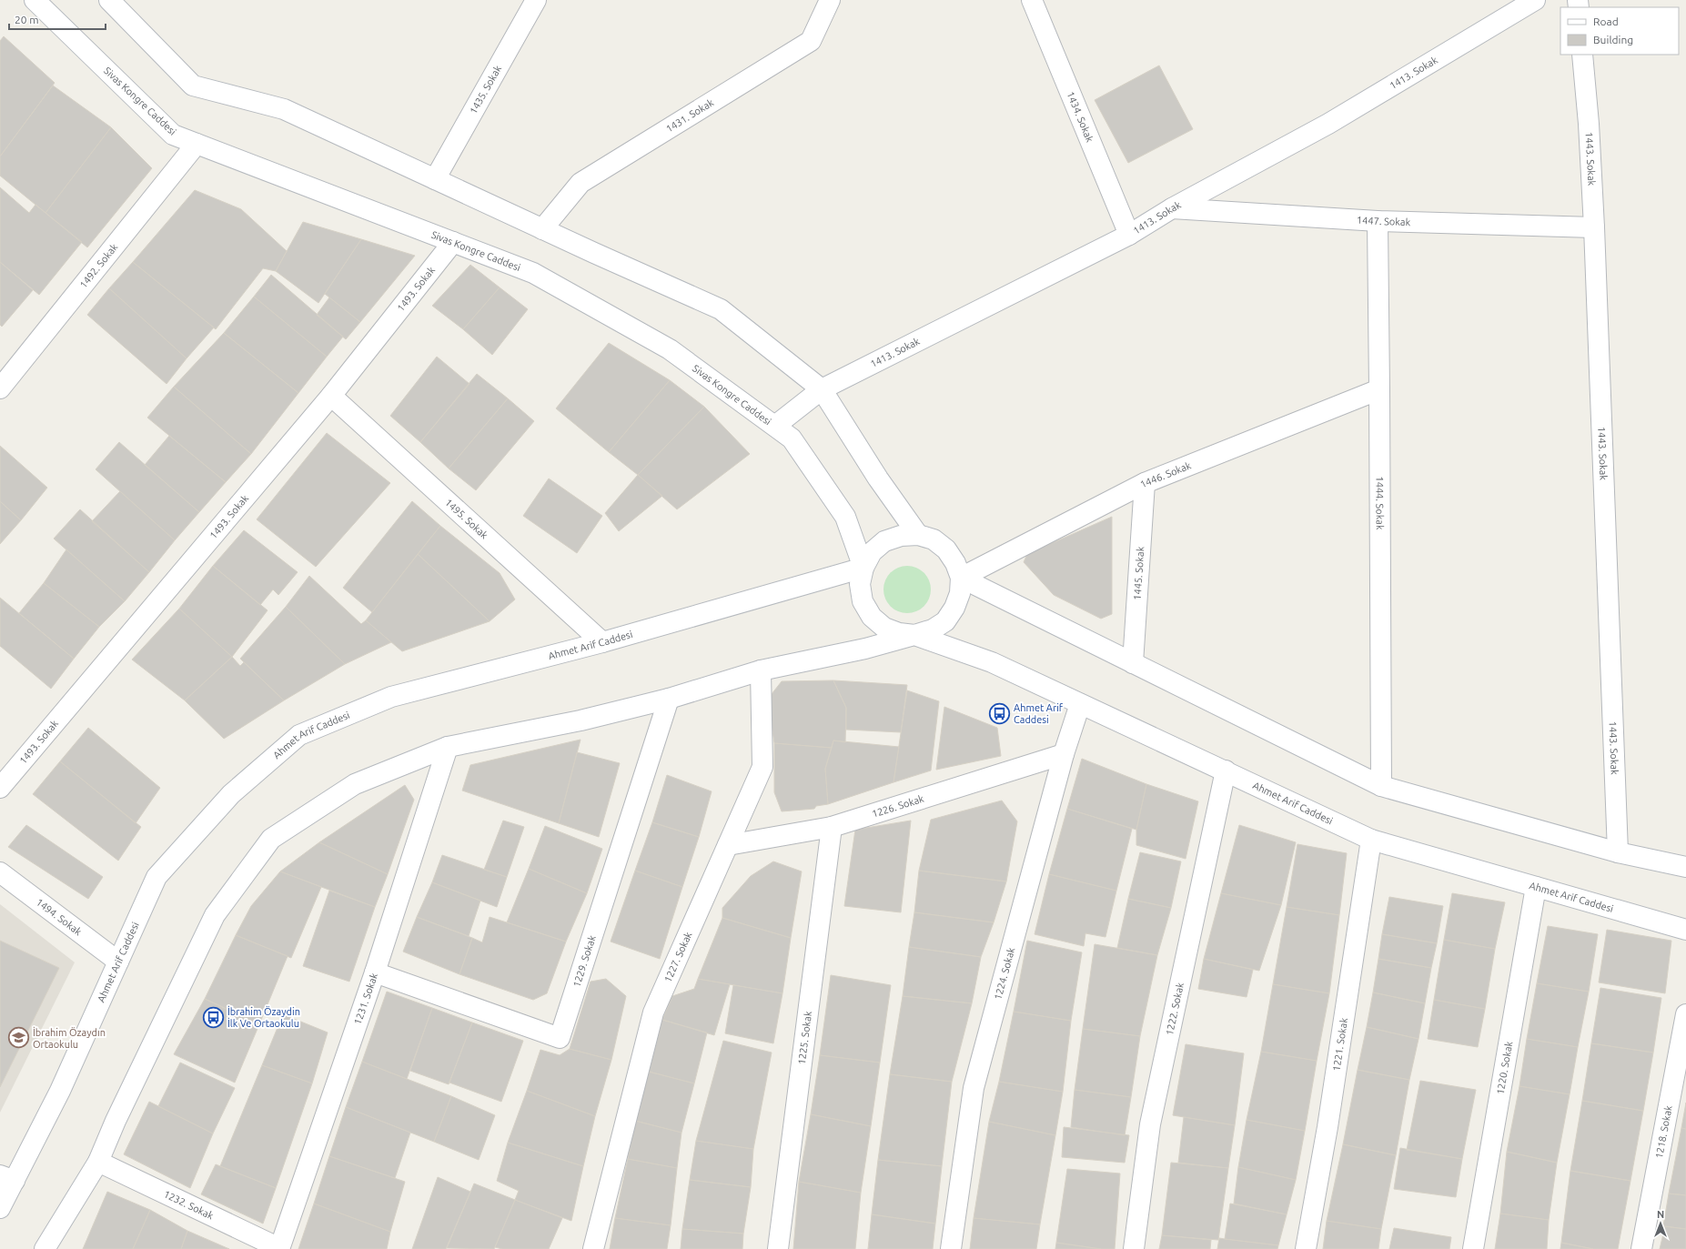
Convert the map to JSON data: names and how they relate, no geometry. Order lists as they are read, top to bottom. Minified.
{"streets":{"street":["1413. Sokak","1435. Sokak","Sivas Kongre Caddesi","1431. Sokak","1434. Sokak","1443. Sokak","1447. Sokak","1492. Sokak","1493. Sokak","1446. Sokak","1444. Sokak","1495. Sokak","1445. Sokak","Ahmet Arif Caddesi","1226. Sokak","1494. Sokak","1227. Sokak","1229. Sokak","1224. Sokak","1231. Sokak","1222. Sokak","1225. Sokak","1221. Sokak","1220. Sokak","1218. Sokak","1232. Sokak"]},"crossings":[["1413. Sokak","Sivas Kongre Caddesi"],["1413. Sokak","1434. Sokak"],["1413. Sokak","1447. Sokak"],["Sivas Kongre Caddesi","1492. Sokak"],["Sivas Kongre Caddesi","1493. Sokak"],["Sivas Kongre Caddesi","1446. Sokak"],["Sivas Kongre Caddesi","Ahmet Arif Caddesi"],["1443. Sokak","1447. Sokak"],["1447. Sokak","1444. Sokak"],["1493. Sokak","1495. Sokak"],["1446. Sokak","1444. Sokak"],["1446. Sokak","1445. Sokak"],["1446. Sokak","Ahmet Arif Caddesi"],["1495. Sokak","Ahmet Arif Caddesi"],["Ahmet Arif Caddesi","1494. Sokak"],["Ahmet Arif Caddesi","1227. Sokak"],["Ahmet Arif Caddesi","1229. Sokak"],["Ahmet Arif Caddesi","1224. Sokak"],["Ahmet Arif Caddesi","1231. Sokak"],["Ahmet Arif Caddesi","1222. Sokak"],["Ahmet Arif Caddesi","1221. Sokak"],["Ahmet Arif Caddesi","1220. Sokak"],["Ahmet Arif Caddesi","1232. Sokak"],["1226. Sokak","1227. Sokak"],["1226. Sokak","1224. Sokak"],["1226. Sokak","1225. Sokak"],["1229. Sokak","1231. Sokak"],["1231. Sokak","1232. Sokak"]],"places":{"bus stop":["Ahmet Arif Caddesi","İbrahim Özaydin İlk Ve Ortaokulu"],"school or university":["İbrahim Özaydın Ortaokulu"]},"legend":["Road","Building"],"scale_bar":"20 m","north":"top"}
